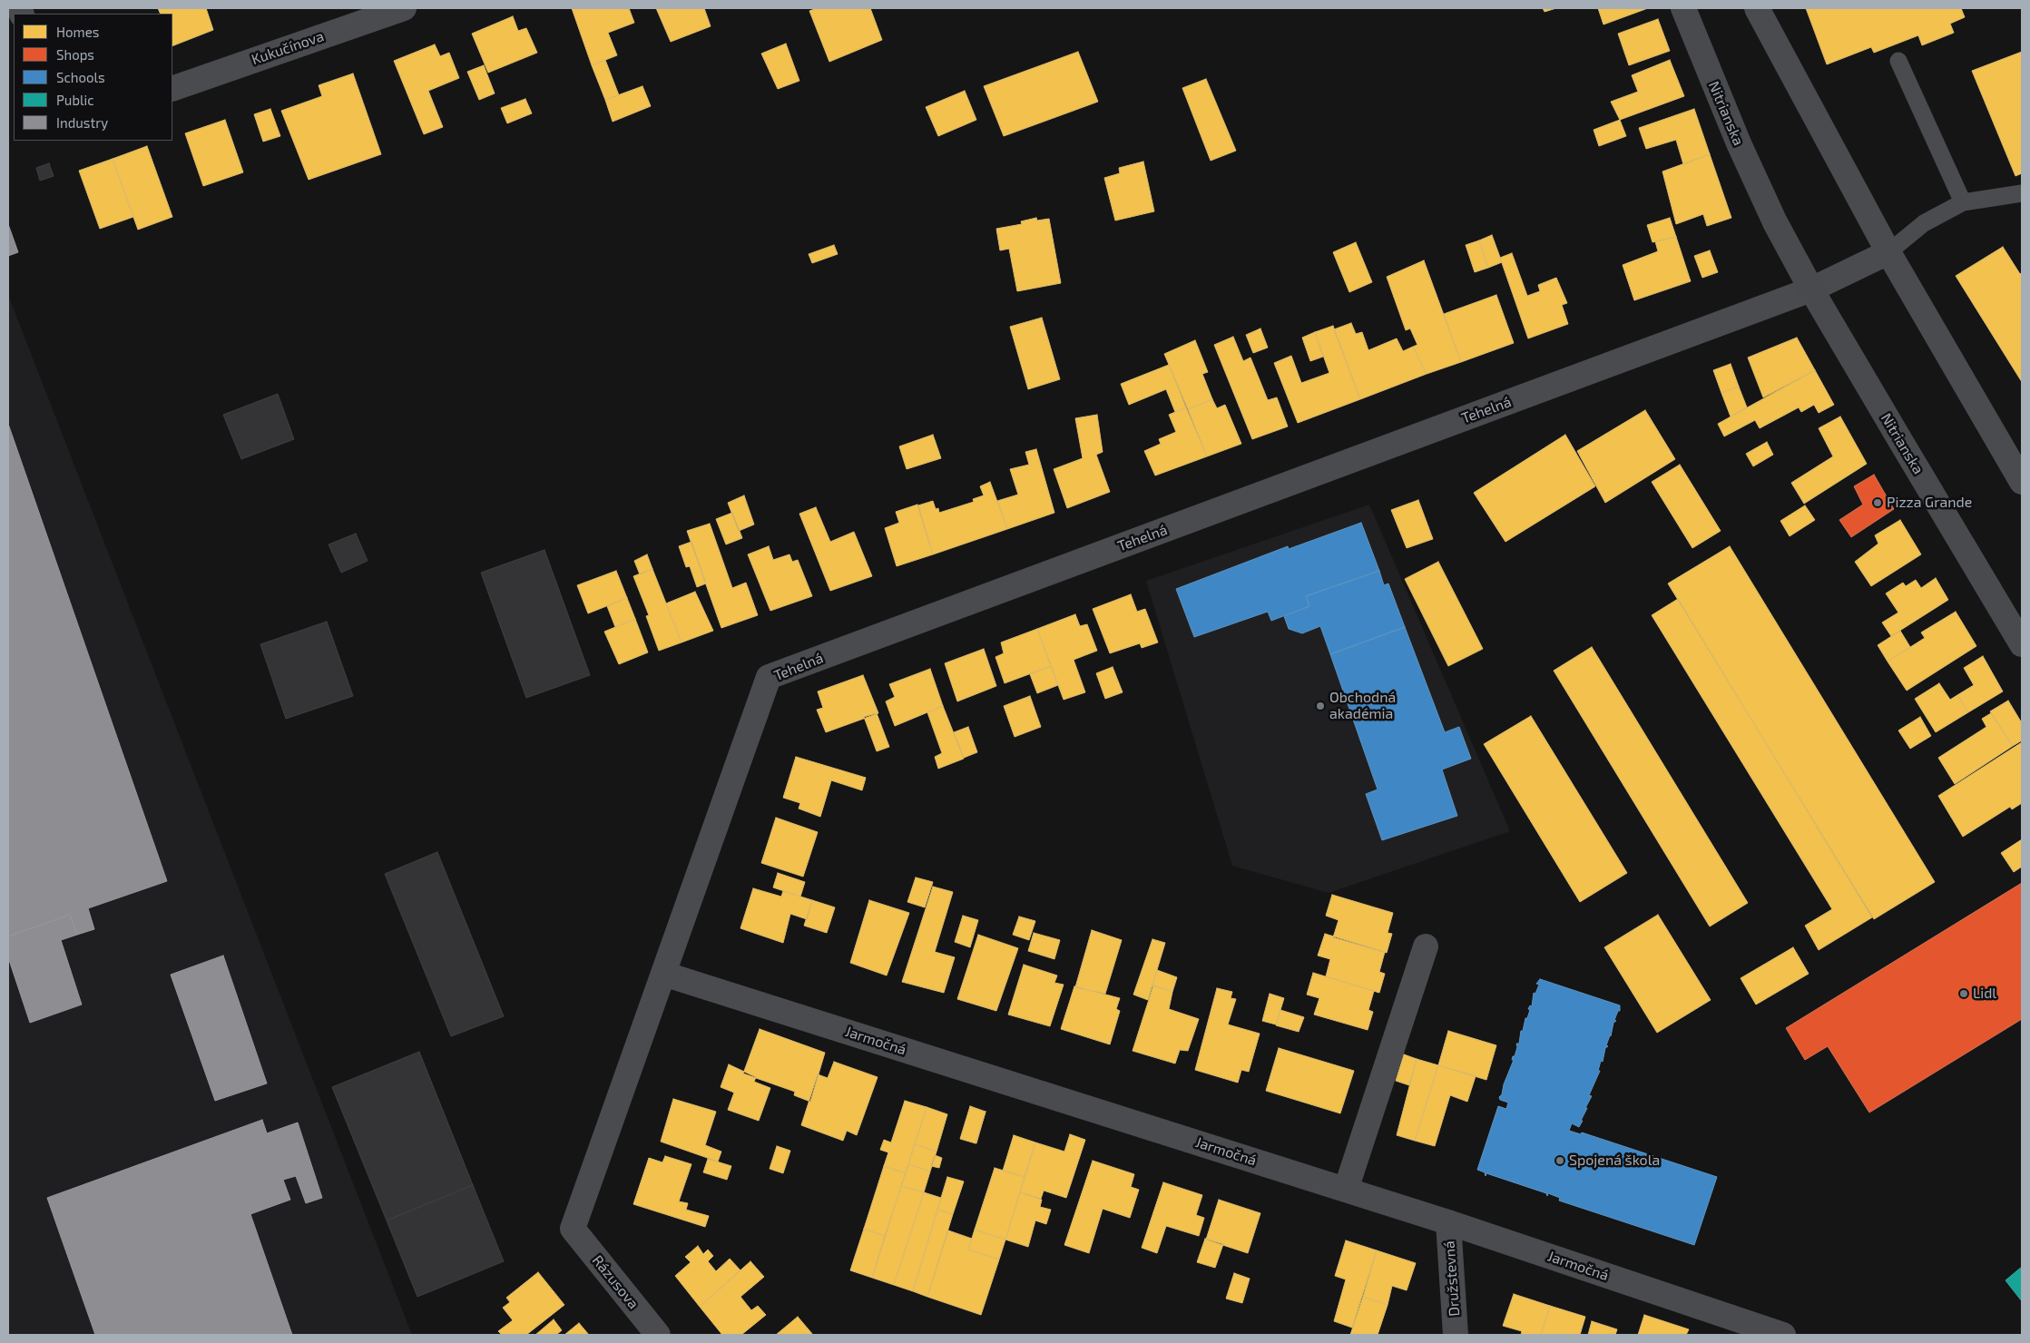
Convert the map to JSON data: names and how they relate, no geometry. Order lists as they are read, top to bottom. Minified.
{"streets":{"main road":["Nitrianska"],"street":["Kukučínova","Tehelná","Jarmočná","Družstevná","Rázusova"]},"crossings":[["Nitrianska","Tehelná"],["Tehelná","Jarmočná"],["Tehelná","Rázusova"],["Jarmočná","Družstevná"],["Jarmočná","Rázusova"]],"places":["Pizza Grande","Obchodná akadémia","Lidl","Spojená škola"],"legend":["Homes","Shops","Schools","Public","Industry"]}
